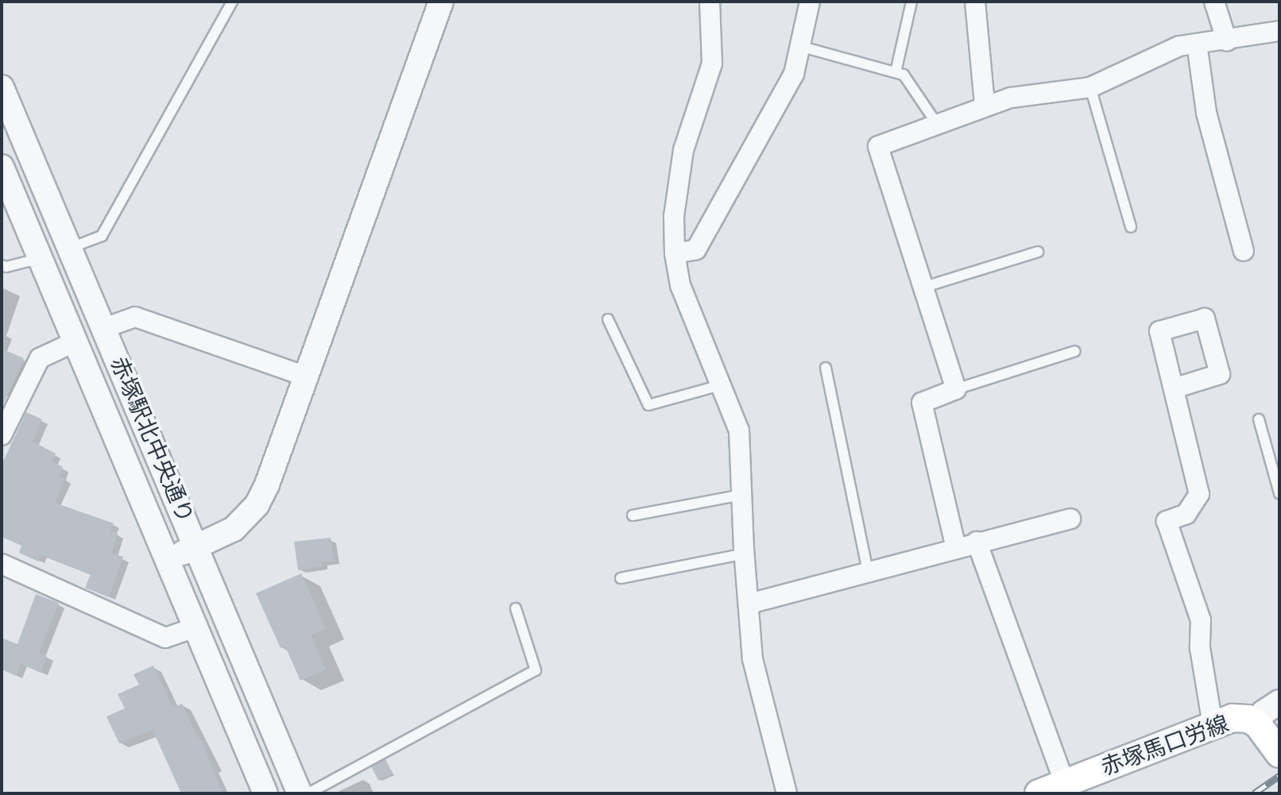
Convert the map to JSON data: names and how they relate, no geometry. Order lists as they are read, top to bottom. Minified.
{"streets":{"main road":["赤塚馬口労線"],"street":["赤塚駅北中央通り"]}}
